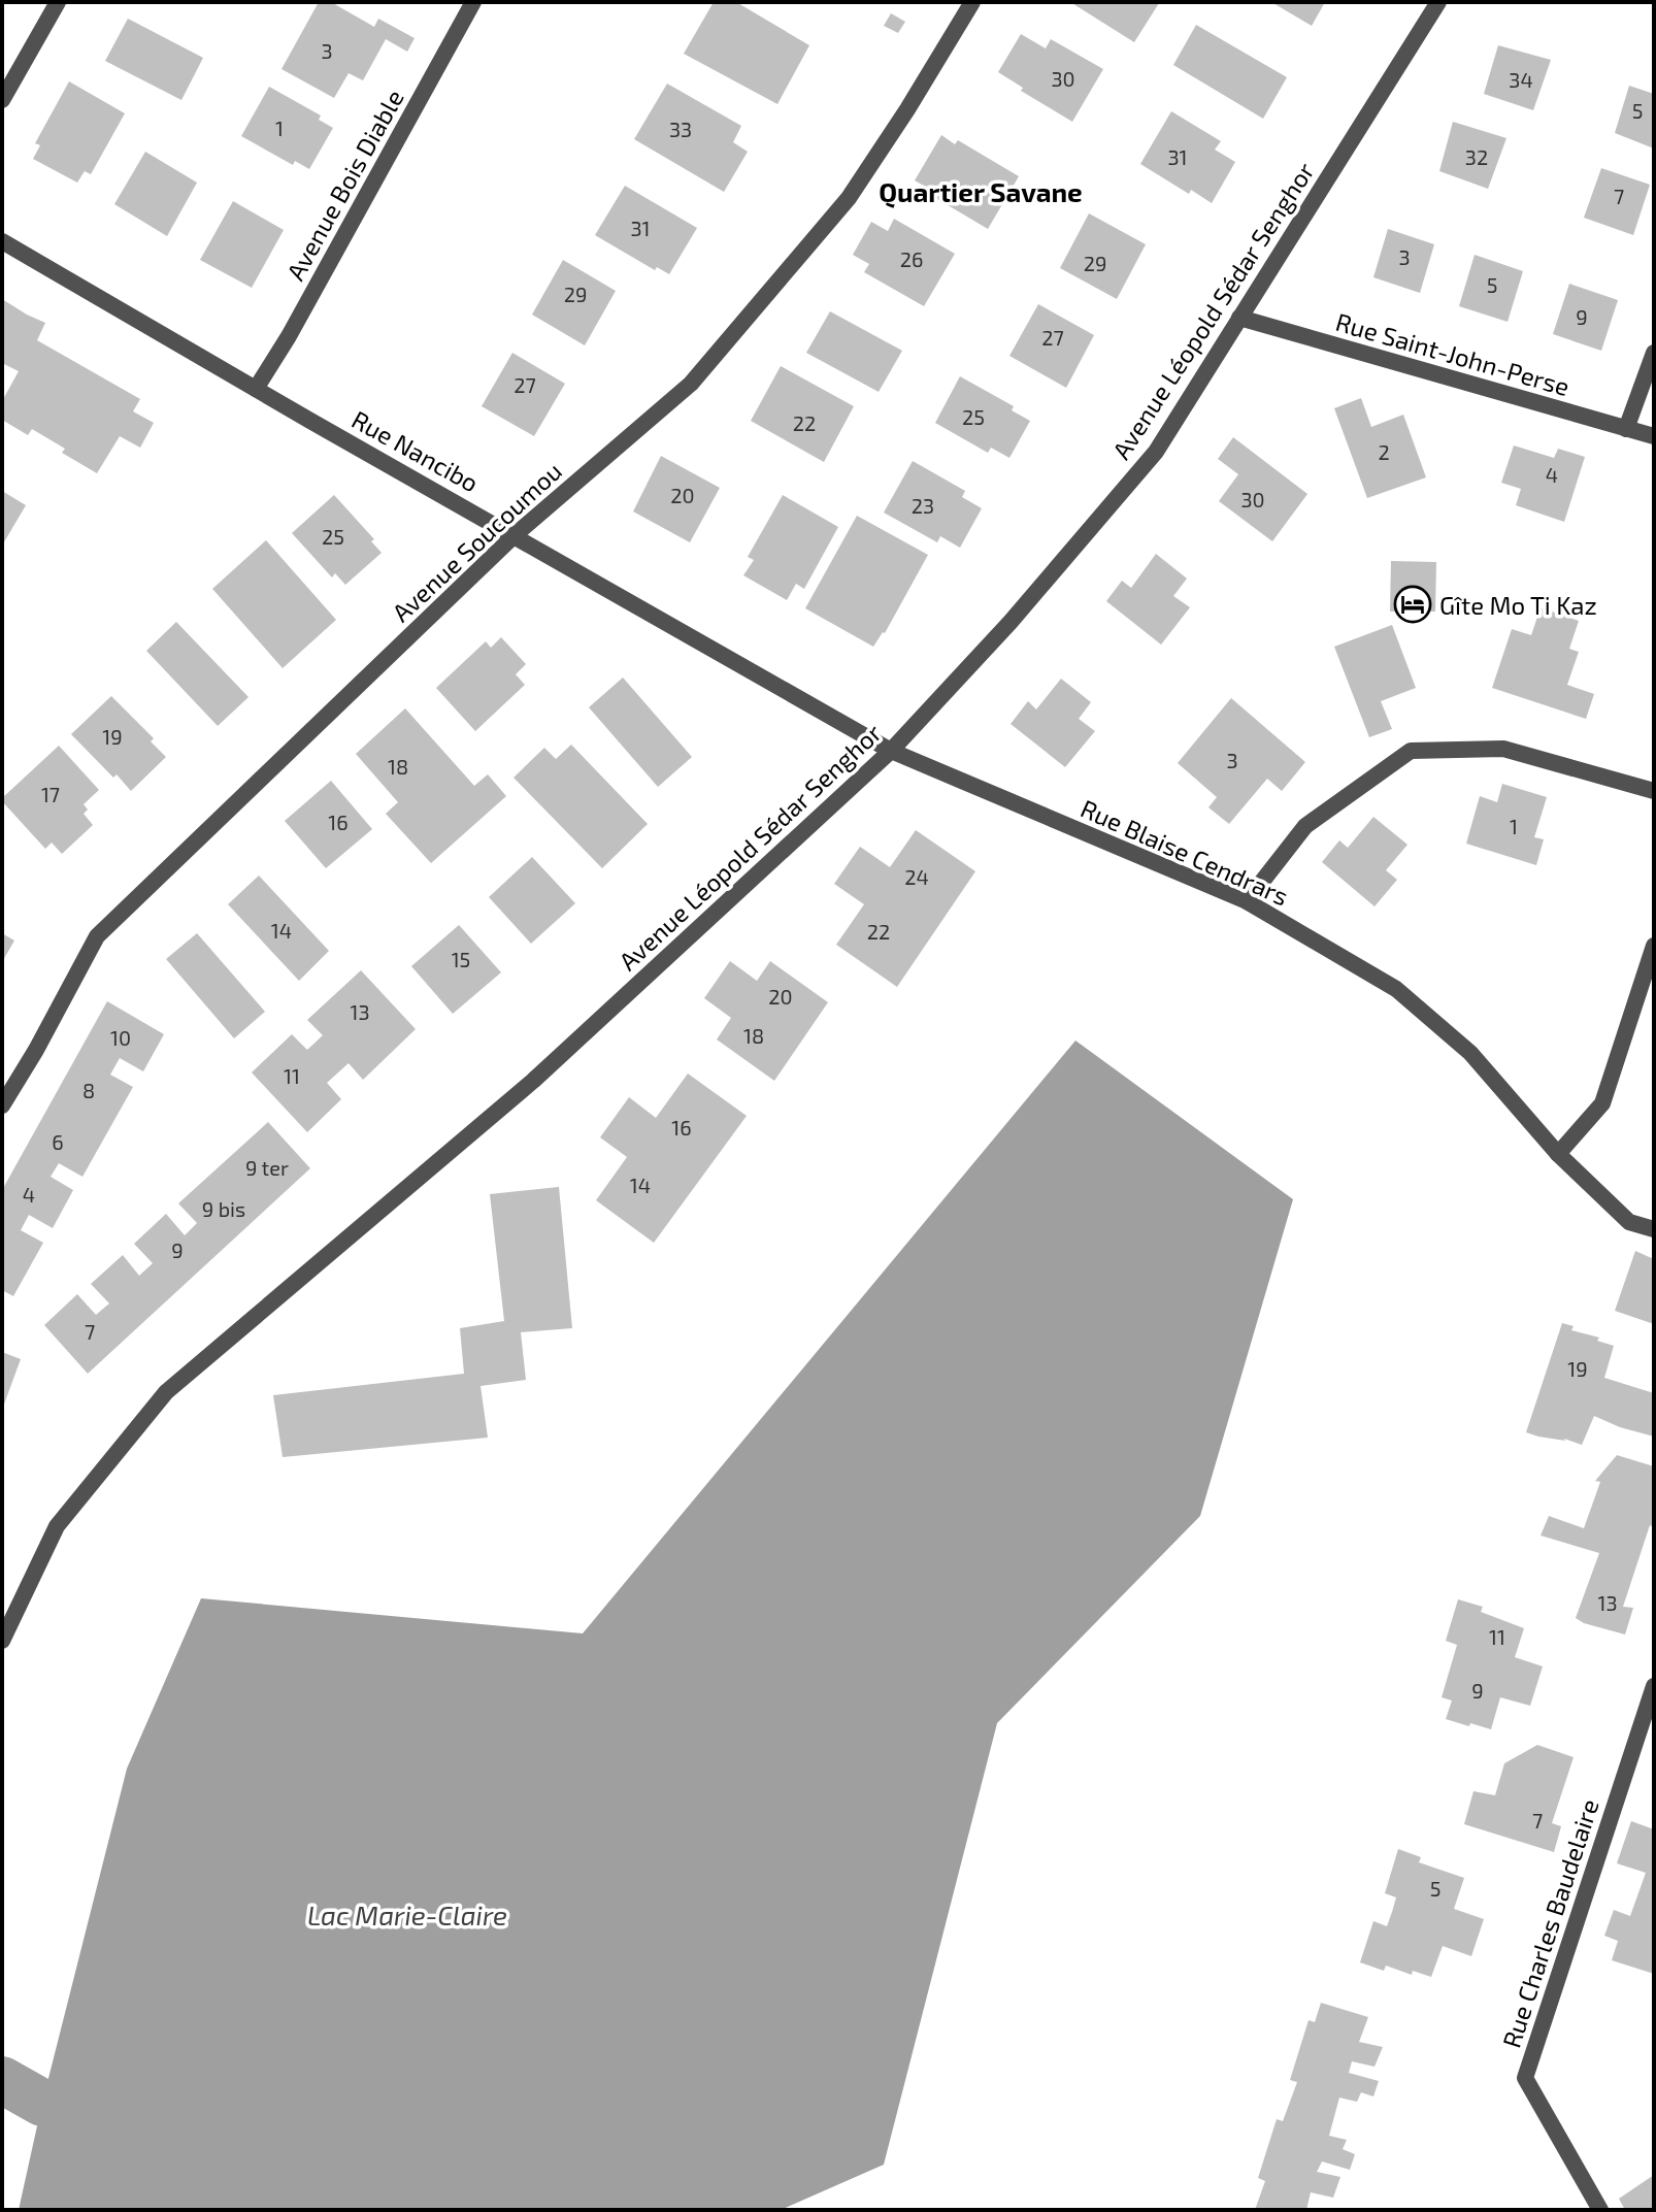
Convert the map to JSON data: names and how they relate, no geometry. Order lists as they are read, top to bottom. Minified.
{"streets":{"street":["Avenue Bois Diable","Avenue Léopold Sédar Senghor","Rue Saint-John-Perse","Rue Nancibo","Avenue Soucoumou","Rue Blaise Cendrars","Rue Charles Baudelaire"]},"crossings":[["Avenue Bois Diable","Rue Nancibo"],["Avenue Léopold Sédar Senghor","Rue Saint-John-Perse"],["Avenue Léopold Sédar Senghor","Rue Nancibo"],["Avenue Léopold Sédar Senghor","Rue Blaise Cendrars"],["Rue Nancibo","Avenue Soucoumou"],["Rue Nancibo","Rue Blaise Cendrars"]],"districts":["Quartier Savane"],"water":["Lac Marie-Claire"],"places":{"hotel":["Gîte Mo Ti Kaz"]},"house_numbers":["3","30","34","5","1","33","31","32","7","31","3","26","29","5","29","9","27","27","25","22","2","4","20","30","23","25","19","3","18","17","16","1","24","14","22","15","20","13","18","10","11","8","16","6","9 ter","14","4","9 bis","9","7","19","13","11","9","7","5"]}
